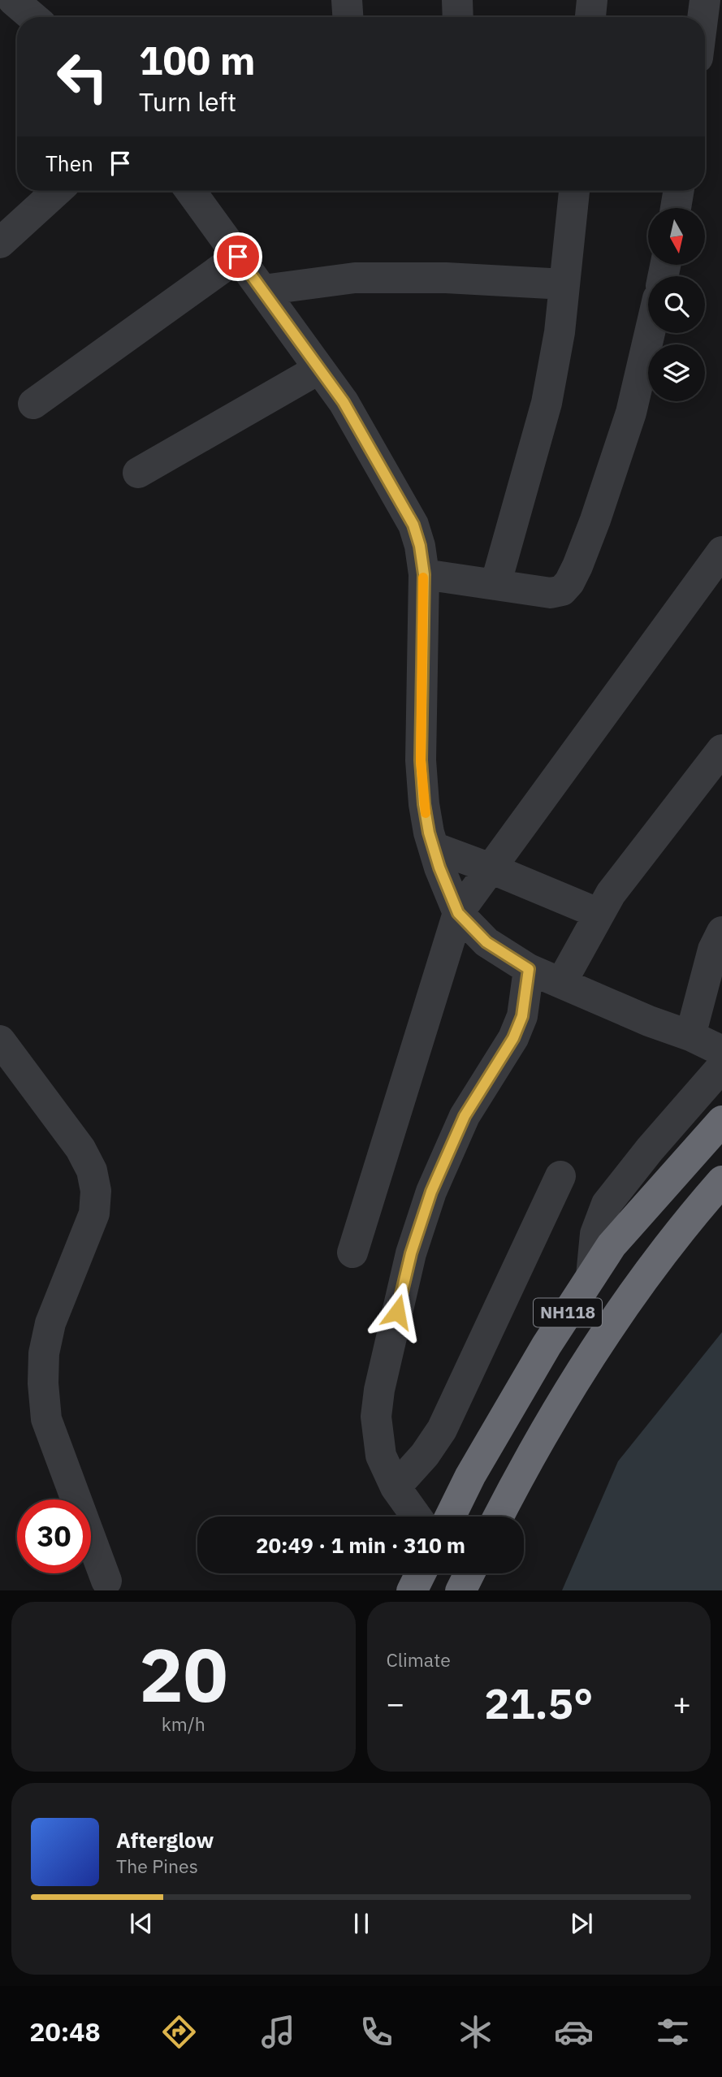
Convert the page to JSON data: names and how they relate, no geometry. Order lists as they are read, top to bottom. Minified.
{"streets":{"highway":["NH118"]},"north":"bottom","page":{"turn":["100 m","Turn left"],"then":"Then","limit":"30","trip":"20:49 · 1 min · 310 m","tile":[["20","km/h"],"Climate"],"heat":["−","21.5°","+"],"song":["Afterglow","The Pines"],"tabs":"20:48"}}
